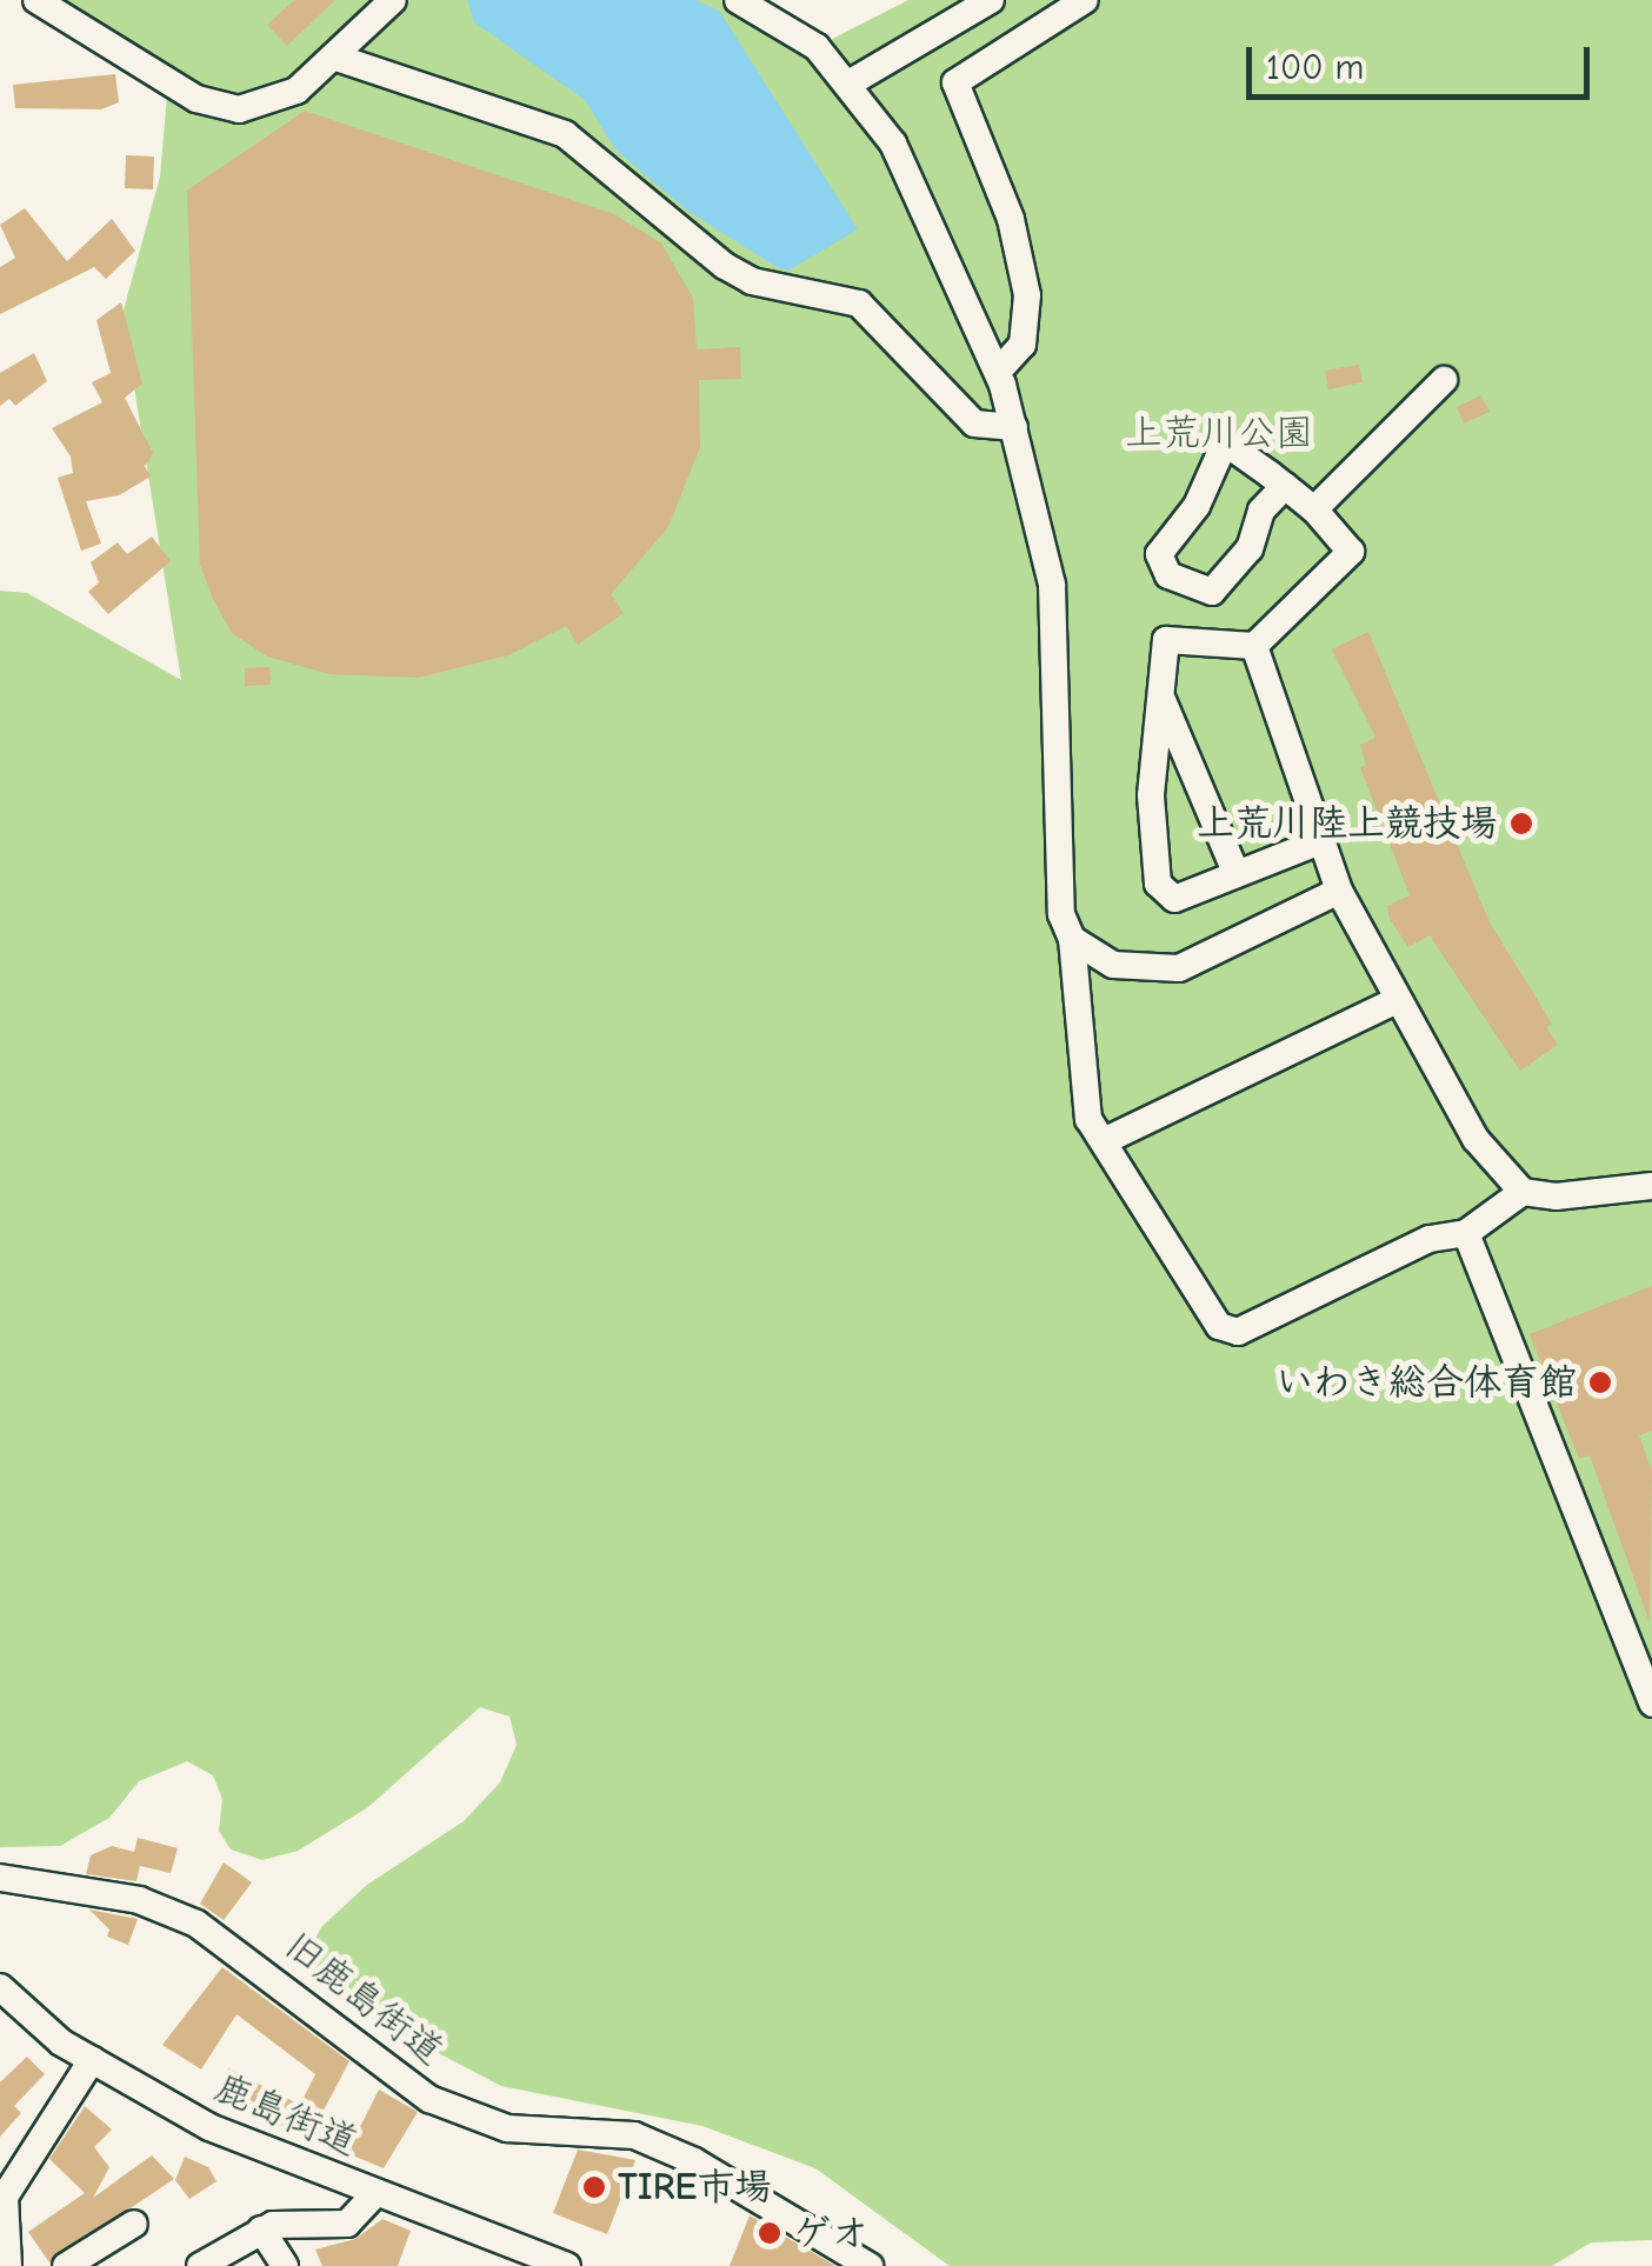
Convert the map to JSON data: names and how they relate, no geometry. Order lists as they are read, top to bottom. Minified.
{"streets":{"street":["旧鹿島街道","鹿島街道"]},"parks":["上荒川公園"],"places":["上荒川陸上競技場","いわき総合体育館","TIRE市場","ゲオ"],"scale_bar":"100 m"}
